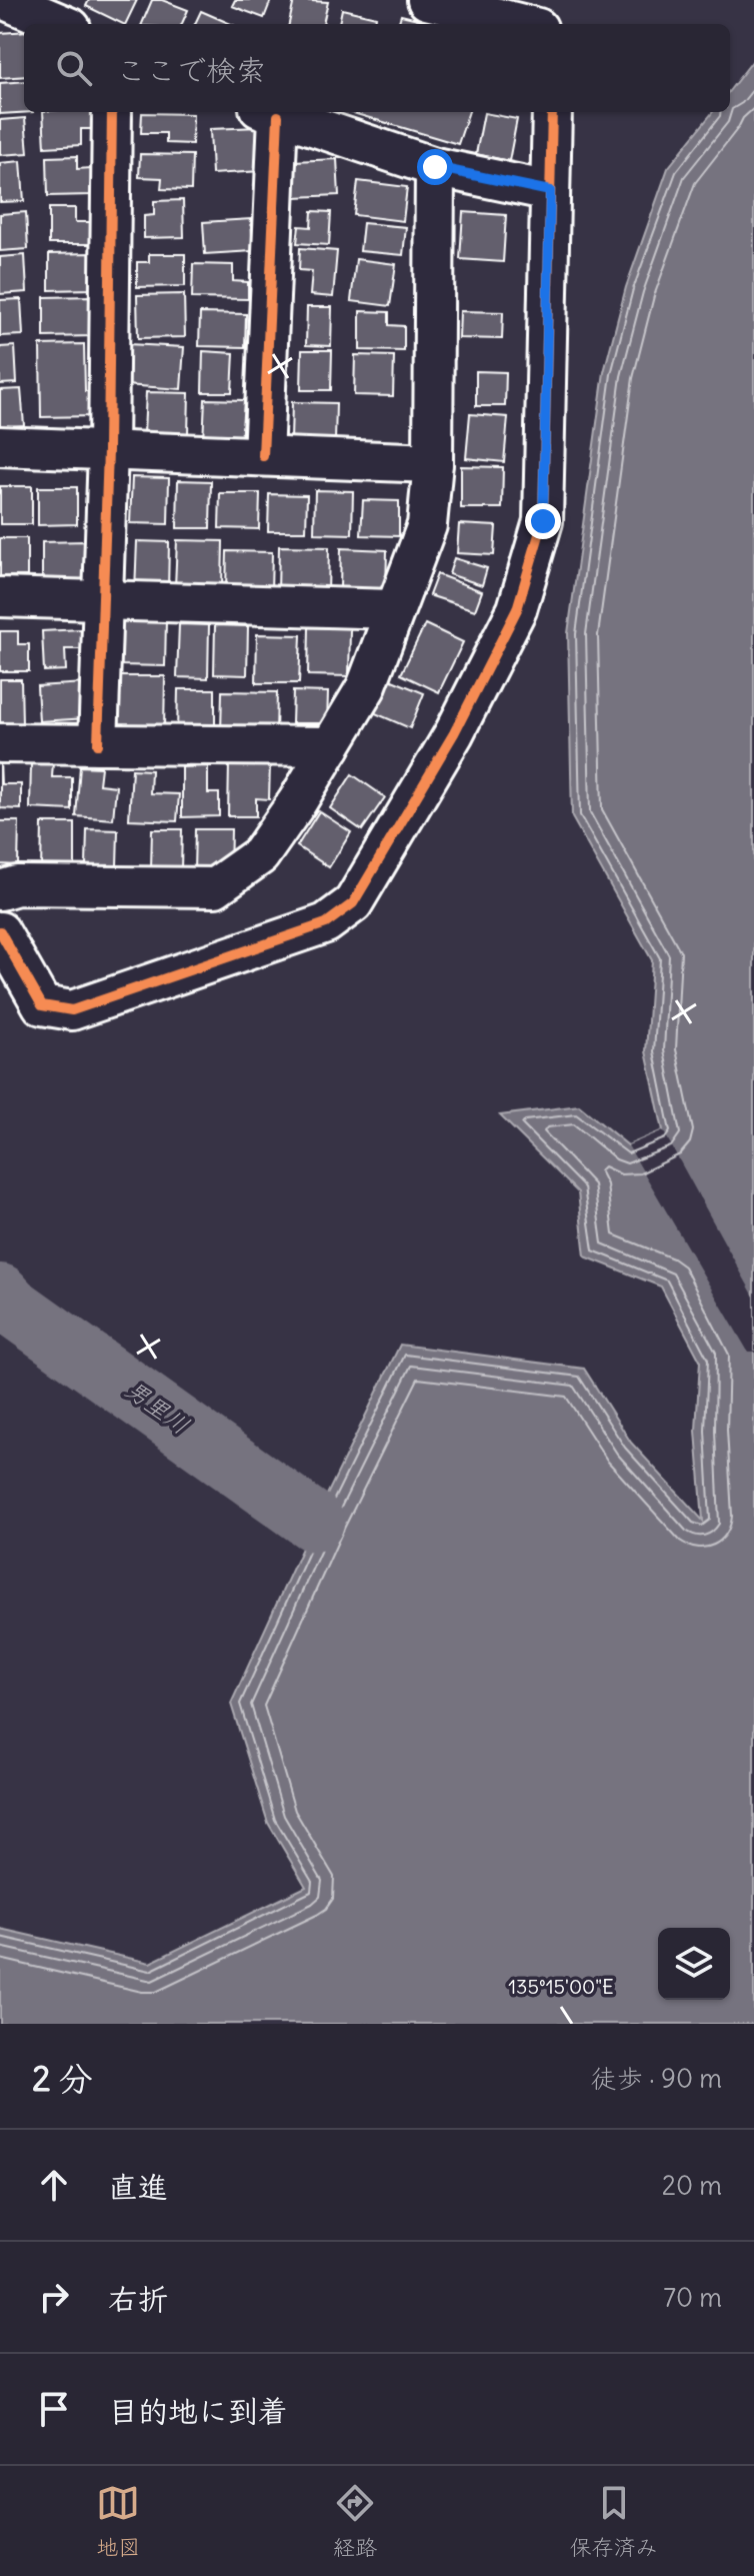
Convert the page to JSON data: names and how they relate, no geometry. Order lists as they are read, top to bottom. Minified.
{"water":["男里川"],"page":{"search":"ここで検索","heading":["2 分","徒歩 · 90 m"],"list":[["直進","20 m"],["右折","70 m"],"目的地に到着"],"nav":["地図","経路","保存済み"]},"coordinates":["135°15'00\"E"]}
